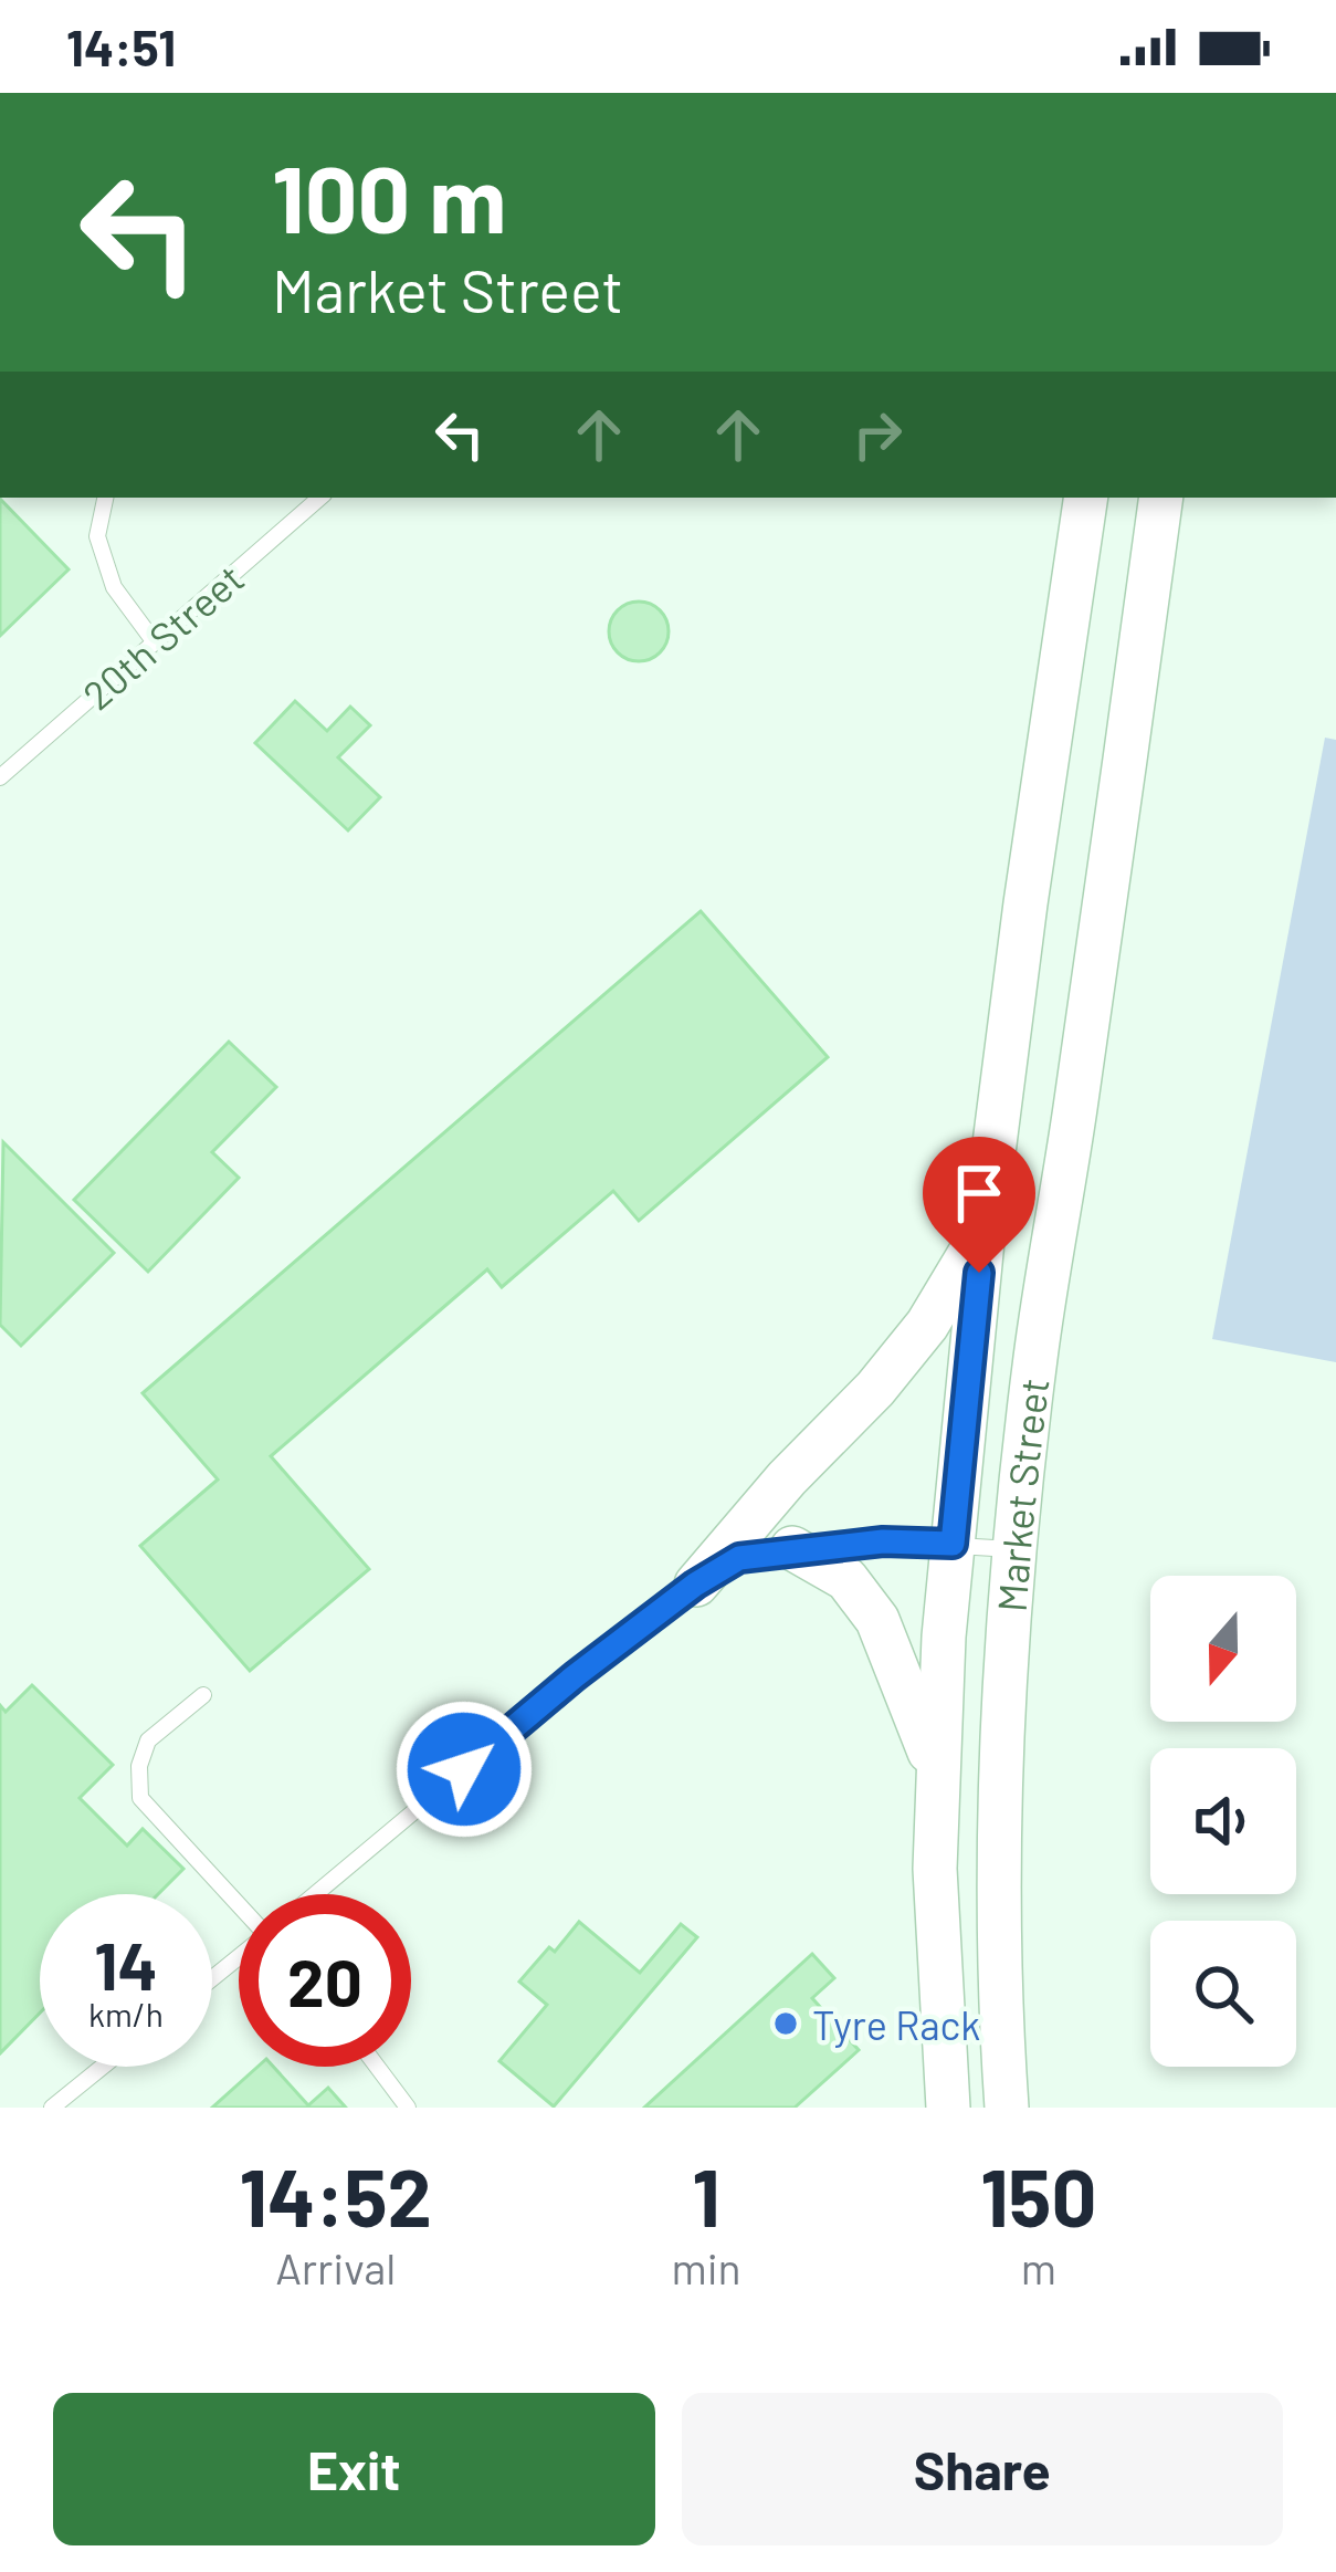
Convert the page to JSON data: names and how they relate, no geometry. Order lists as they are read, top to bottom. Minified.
{"streets":{"main road":["Market Street"],"lane":["20th Street"]},"places":["Tyre Rack"],"north":"bottom","page":{"status":"14:51","turn":["100 m","Market Street"],"speed":"14 km/h","limit":"20","eta":["14:52","Arrival","1","min","150","m"],"buttons":["Exit","Share"]}}
